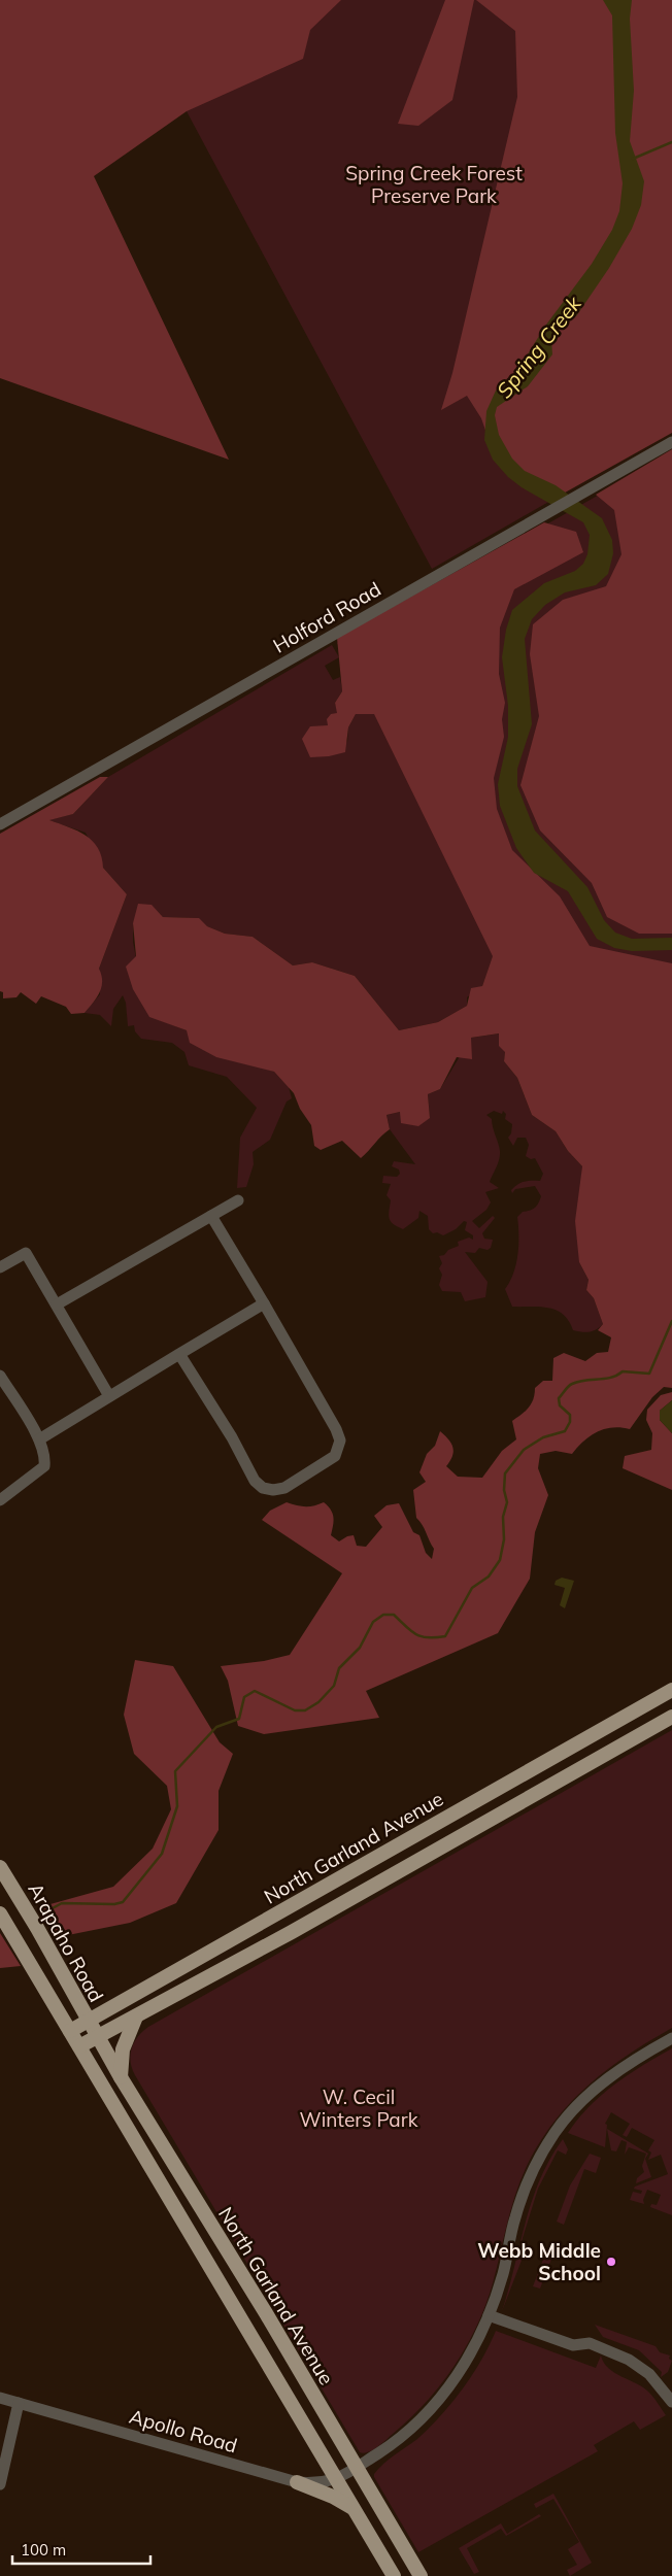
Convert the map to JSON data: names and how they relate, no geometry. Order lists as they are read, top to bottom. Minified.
{"streets":{"main road":["North Garland Avenue","Arapaho Road"],"street":["Holford Road","Apollo Road"]},"crossings":[["North Garland Avenue","Arapaho Road"],["North Garland Avenue","Apollo Road"]],"water":["Spring Creek"],"parks":["Spring Creek Forest Preserve Park","W. Cecil Winters Park"],"places":["Webb Middle School"],"scale_bar":"100 m"}
